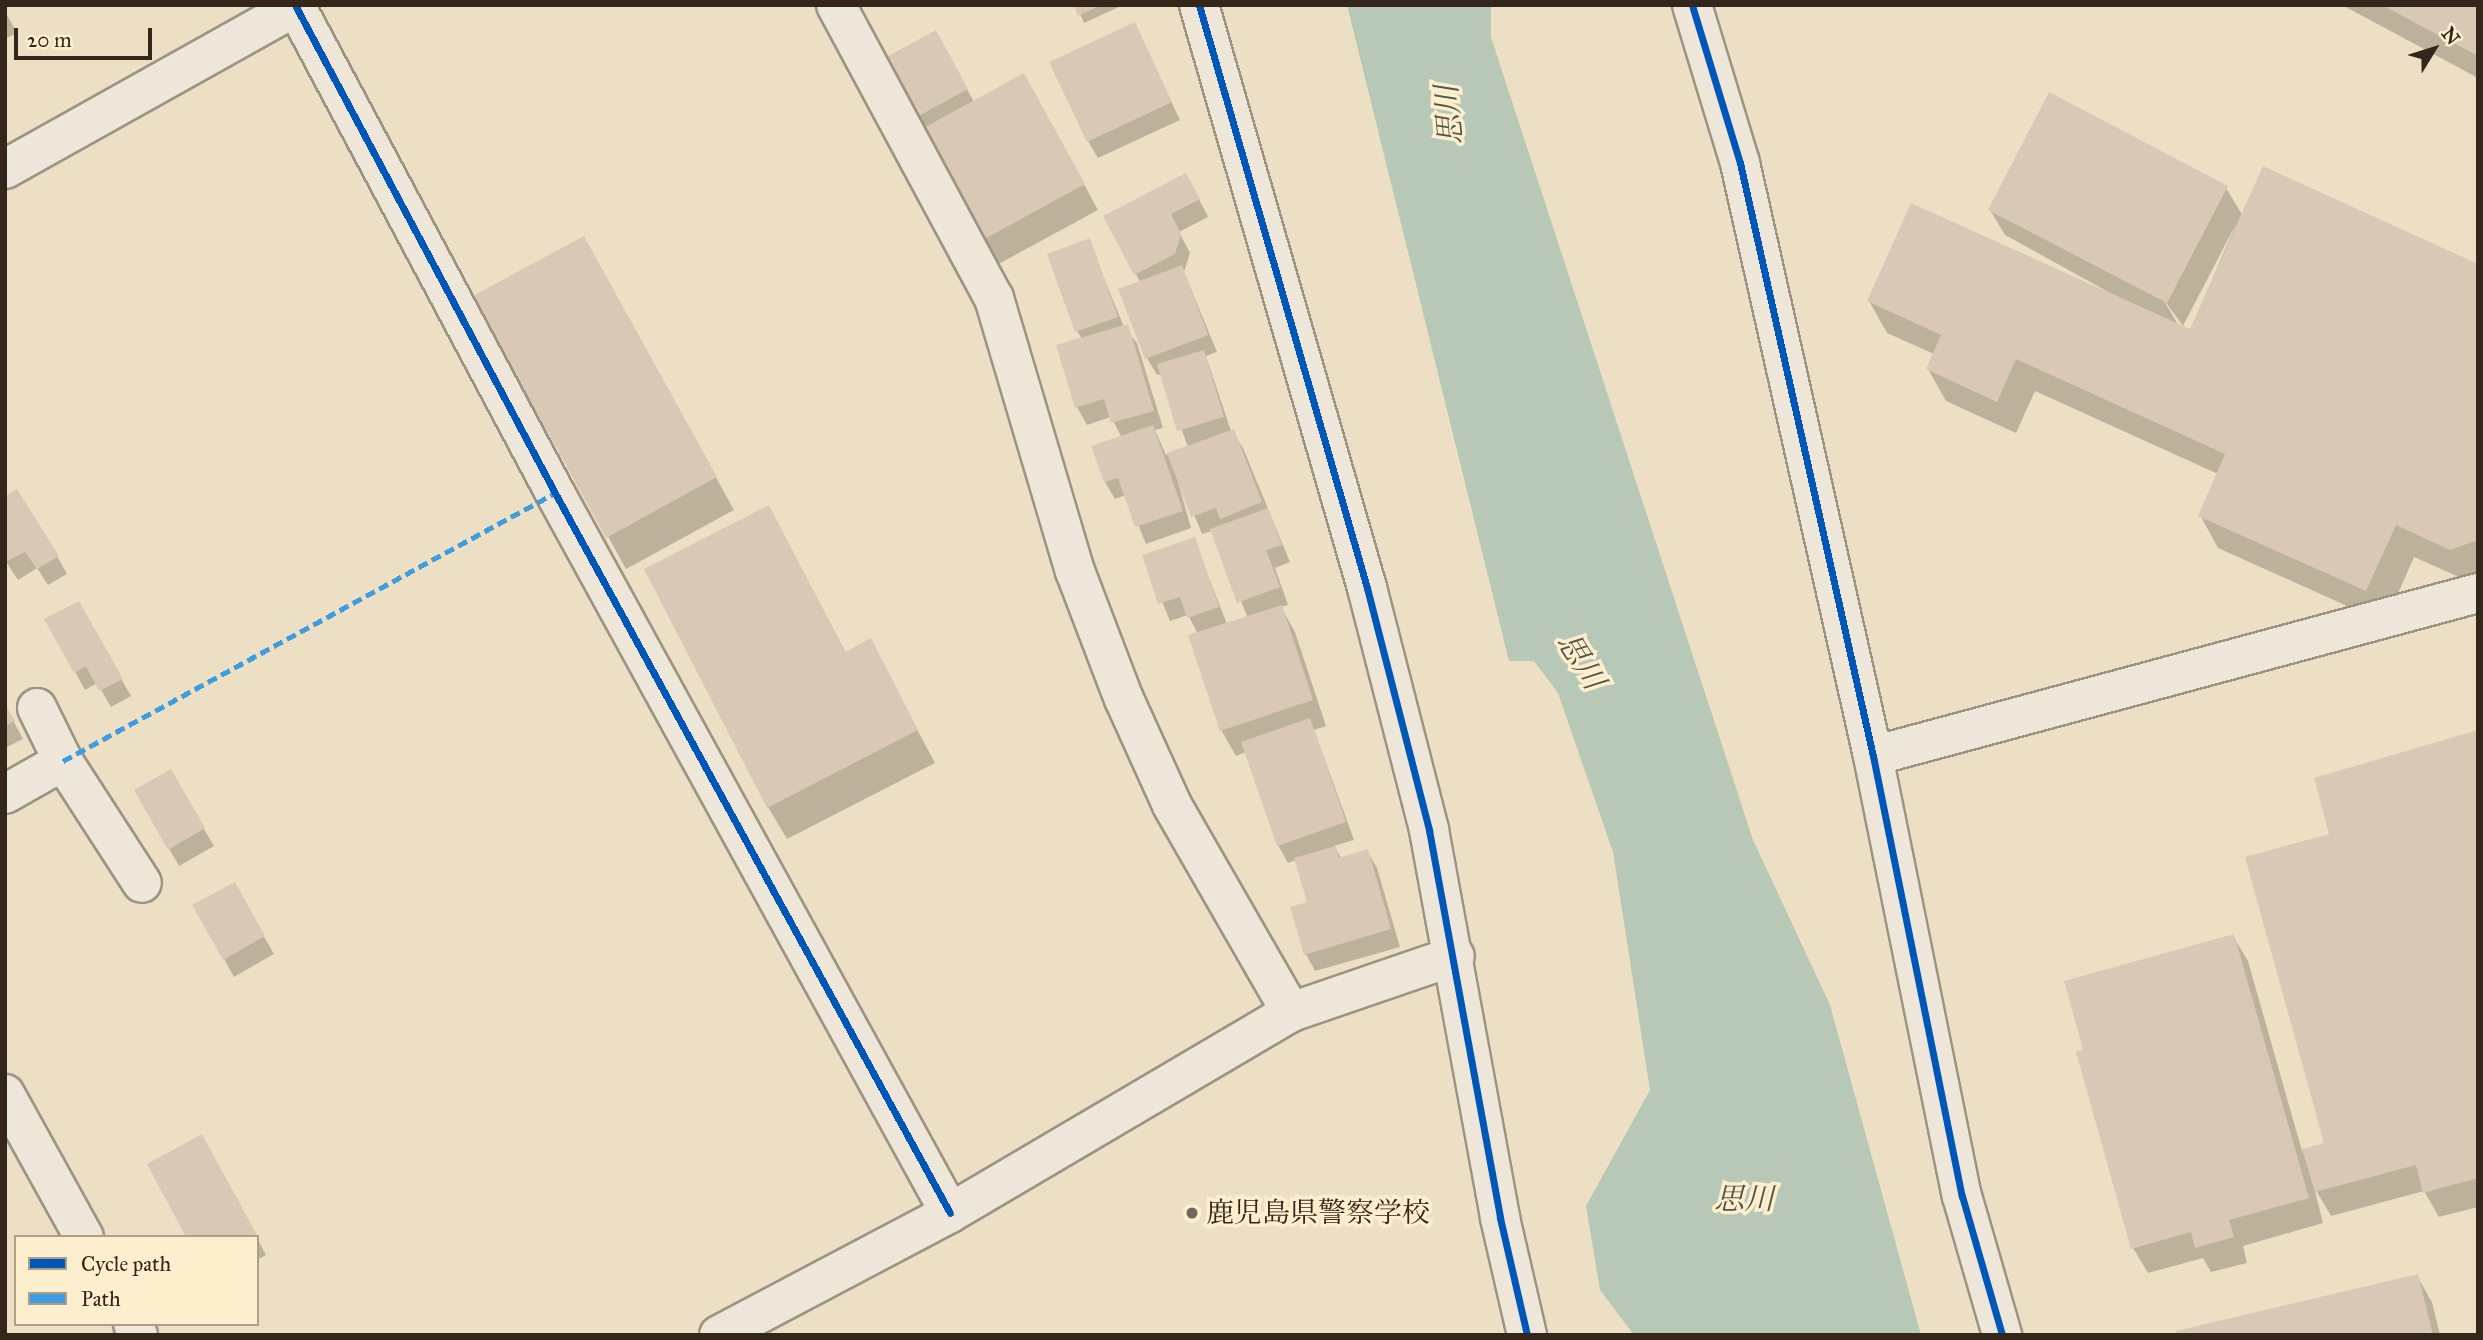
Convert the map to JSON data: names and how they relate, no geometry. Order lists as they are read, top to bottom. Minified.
{"water":["思川"],"places":["鹿児島県警察学校"],"legend":["Cycle path","Path"],"scale_bar":"20 m","north":"top right"}
